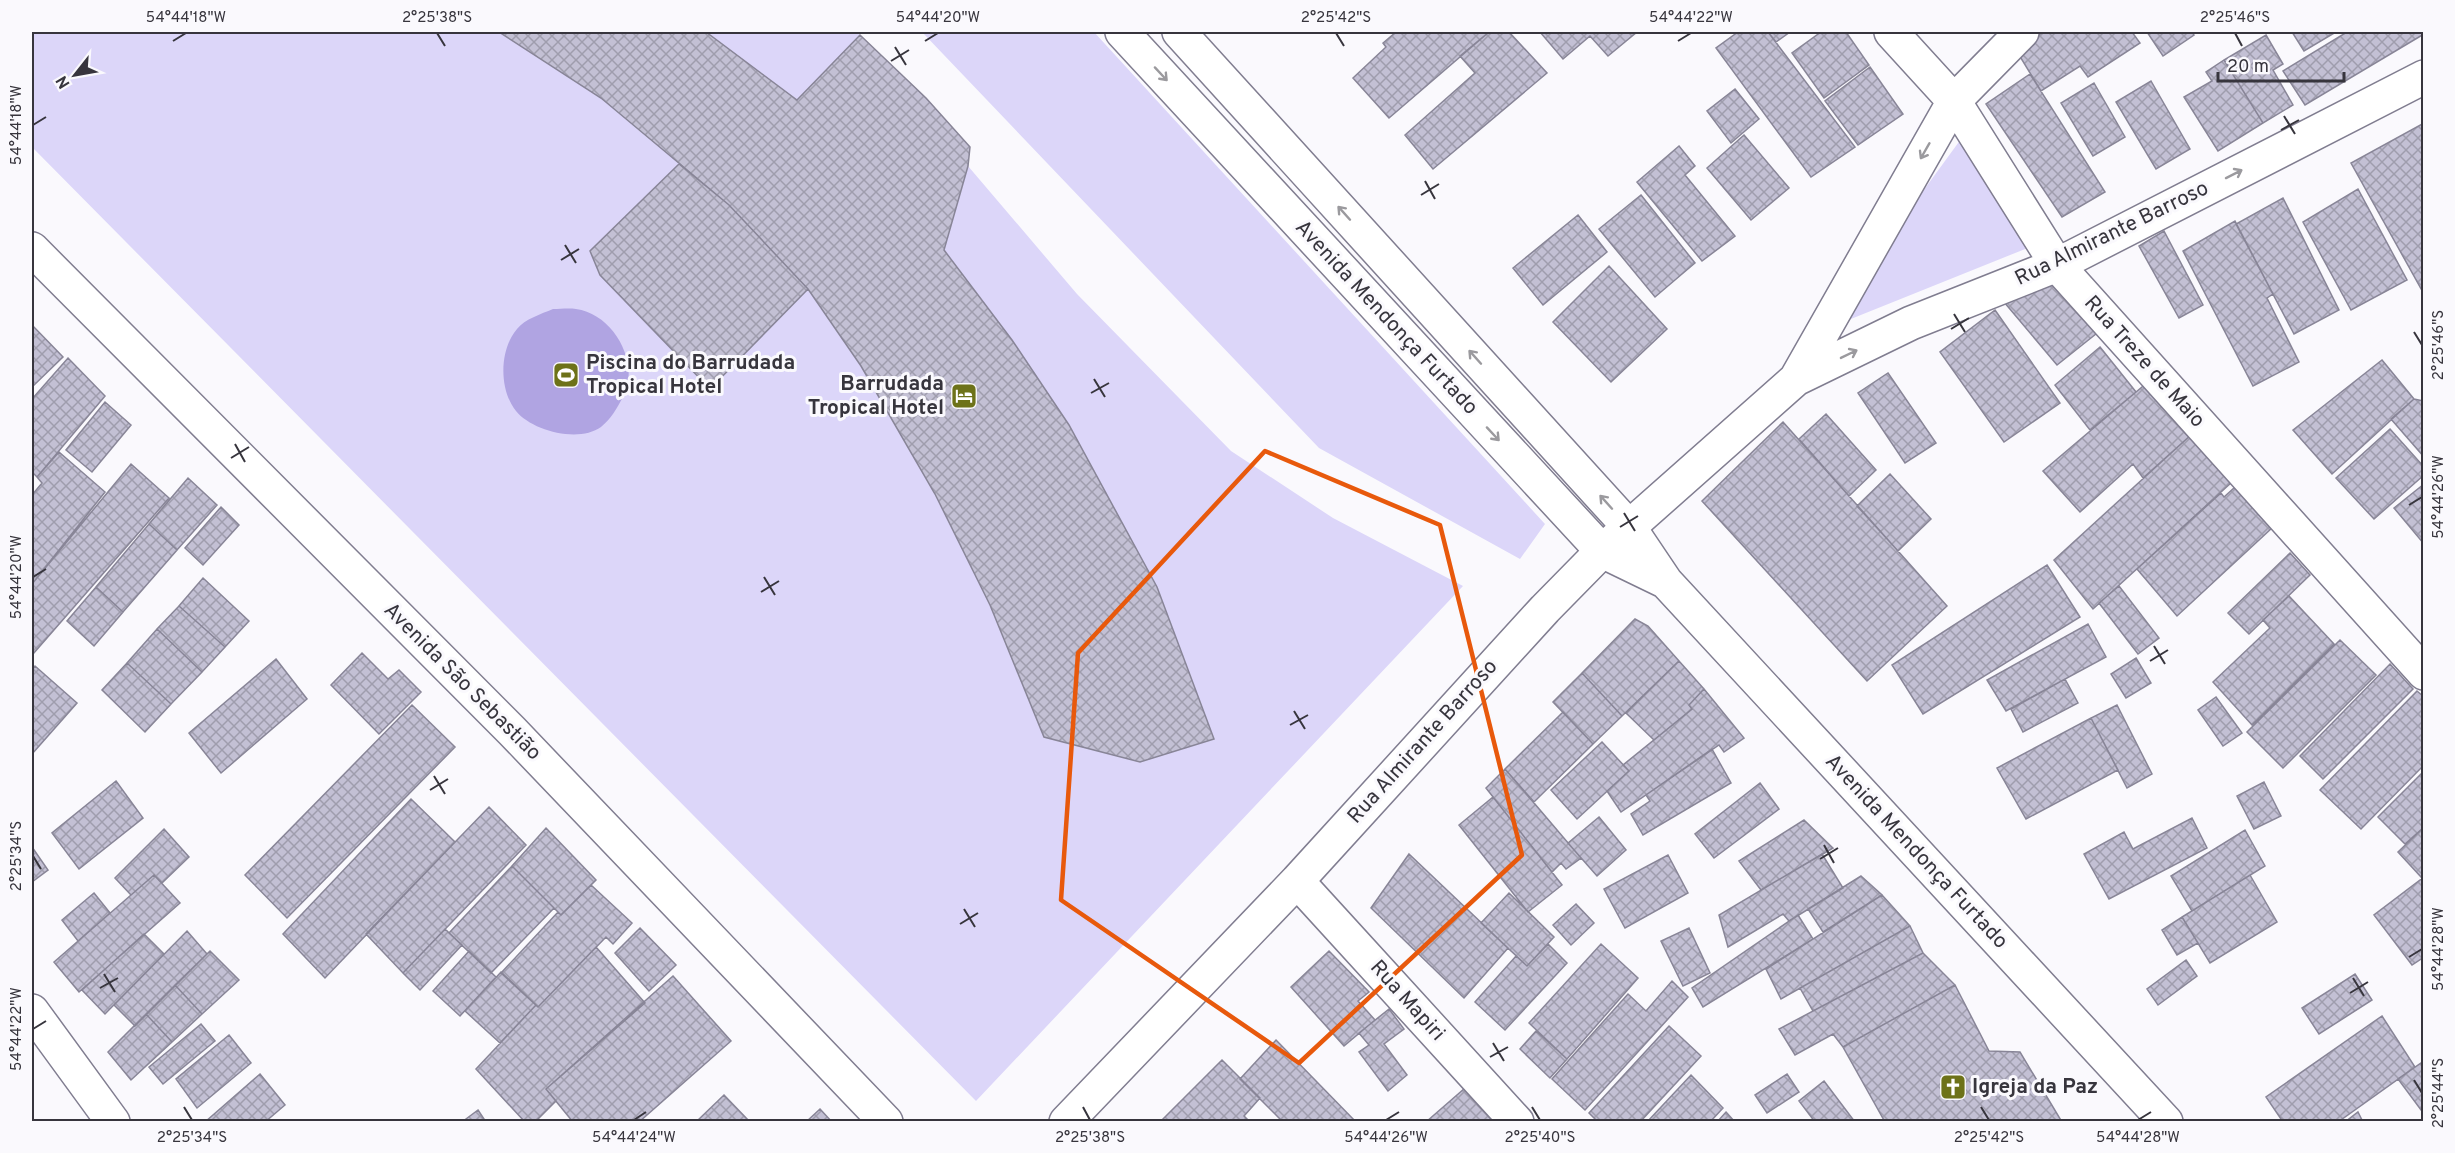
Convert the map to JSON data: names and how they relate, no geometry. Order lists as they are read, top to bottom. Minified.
{"streets":{"street":["Rua Almirante Barroso","Avenida Mendonça Furtado","Rua Treze de Maio","Avenida São Sebastião","Rua Mapiri"]},"crossings":[["Rua Almirante Barroso","Avenida Mendonça Furtado"],["Rua Almirante Barroso","Rua Treze de Maio"],["Rua Almirante Barroso","Rua Mapiri"]],"places":{"sports":["Piscina do Barrudada Tropical Hotel"],"hotel":["Barrudada Tropical Hotel"],"church":["Igreja da Paz"]},"scale_bar":"20 m","north":"bottom left","coordinates":["54°44'18\"W","2°25'38\"S","54°44'20\"W","2°25'42\"S","54°44'22\"W","2°25'46\"S","54°44'26\"W","2°25'34\"S","54°44'28\"W","2°25'44\"S","54°44'24\"W","2°25'40\"S"]}
